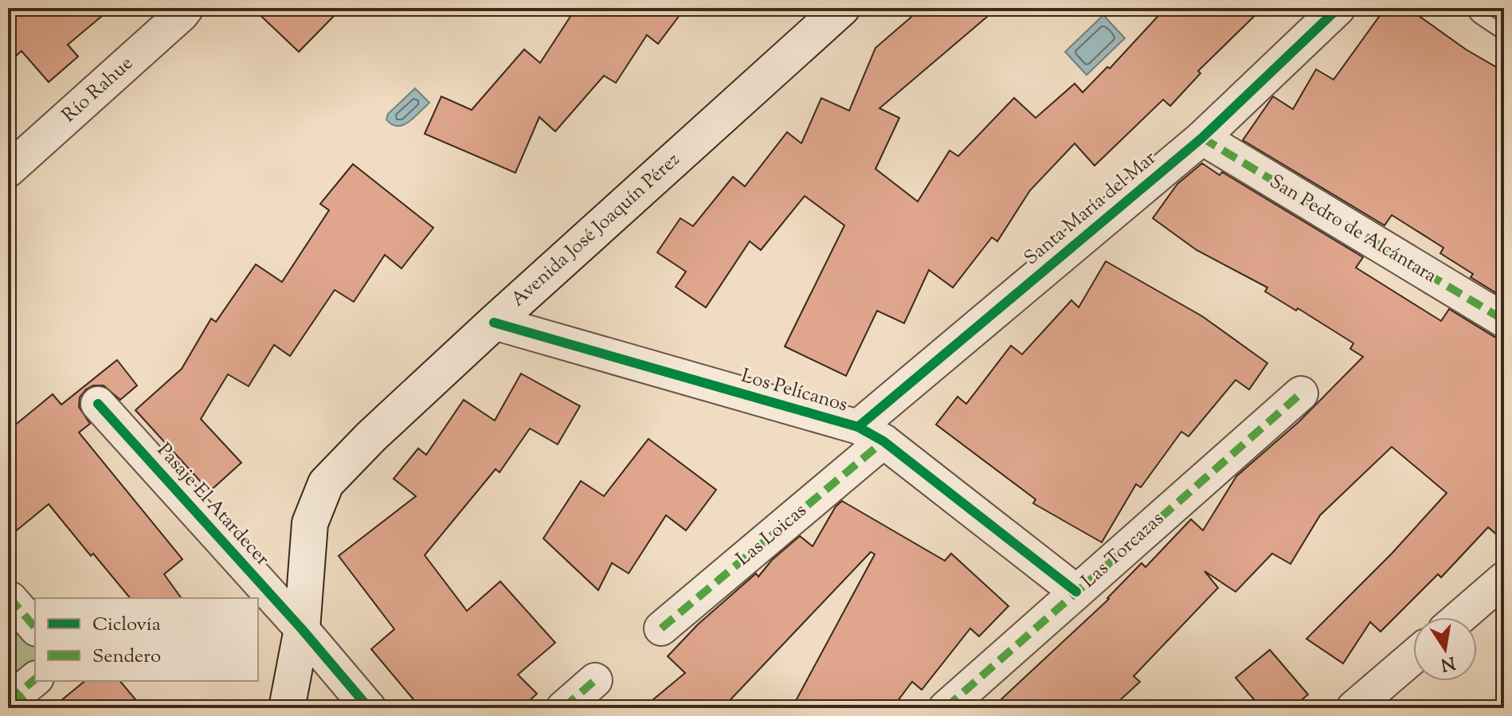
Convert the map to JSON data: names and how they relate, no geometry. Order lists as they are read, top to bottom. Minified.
{"streets":{"main road":["Avenida José Joaquín Pérez"],"street":["Río Rahue","Santa María del Mar","San Pedro de Alcántara","Los Pelícanos","Pasaje El Atardecer","Las Loicas","Las Torcazas"]},"crossings":[["Santa María del Mar","San Pedro de Alcántara"],["Santa María del Mar","Los Pelícanos"],["Santa María del Mar","Las Loicas"],["Avenida José Joaquín Pérez","Los Pelícanos"],["Avenida José Joaquín Pérez","Pasaje El Atardecer"],["Los Pelícanos","Las Loicas"],["Los Pelícanos","Las Torcazas"]],"legend":["Ciclovía","Sendero"],"north":"bottom"}
